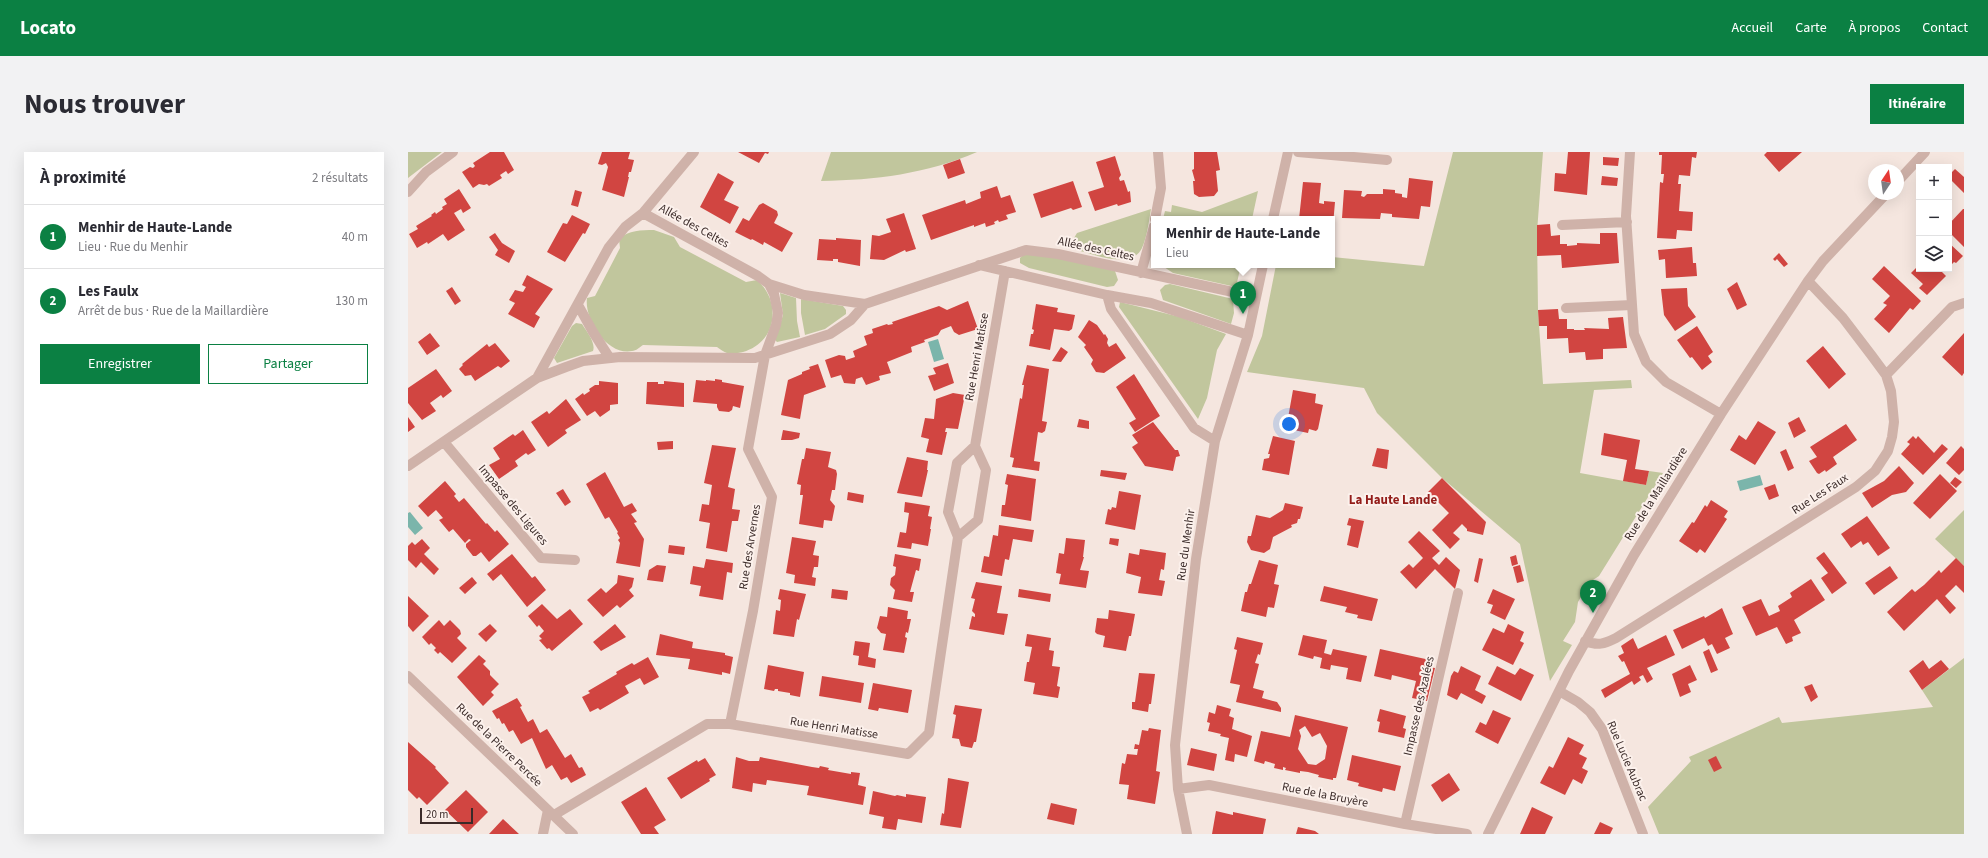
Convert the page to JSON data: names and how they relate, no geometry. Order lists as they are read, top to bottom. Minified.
{"streets":{"street":["Allée des Celtes","Rue Henri Matisse","Rue de la Maillardière","Rue Les Faux","Impasse des Ligures","Rue du Menhir","Rue des Arvernes","Impasse des Azalées","Rue de la Pierre Percée","Rue Lucie Aubrac","Rue de la Bruyère"]},"crossings":[["Allée des Celtes","Rue Henri Matisse"],["Allée des Celtes","Impasse des Ligures"],["Allée des Celtes","Rue du Menhir"],["Allée des Celtes","Rue des Arvernes"],["Rue Henri Matisse","Rue des Arvernes"],["Rue Henri Matisse","Rue de la Pierre Percée"],["Rue de la Maillardière","Rue Les Faux"],["Rue de la Maillardière","Rue Lucie Aubrac"],["Rue du Menhir","Rue de la Bruyère"],["Impasse des Azalées","Rue de la Bruyère"]],"districts":["La Haute Lande"],"scale_bar":"20 m","north":"top","page":{"header":"Locato","nav":["Accueil","Carte","À propos","Contact"],"title":"Nous trouver","buttons":["Itinéraire",["Enregistrer","Partager"]],"heading":["À proximité","2 résultats"],"map_buttons":["+","−"],"list":[{"mark":"1","name":"Menhir de Haute-Lande","note":"Lieu · Rue du Menhir","value":"40 m"},{"mark":"2","name":"Les Faulx","note":"Arrêt de bus · Rue de la Maillardière","value":"130 m"}],"popup":["Menhir de Haute-Lande","Lieu"],"pins":["1","2"],"scale":"20 m"}}
